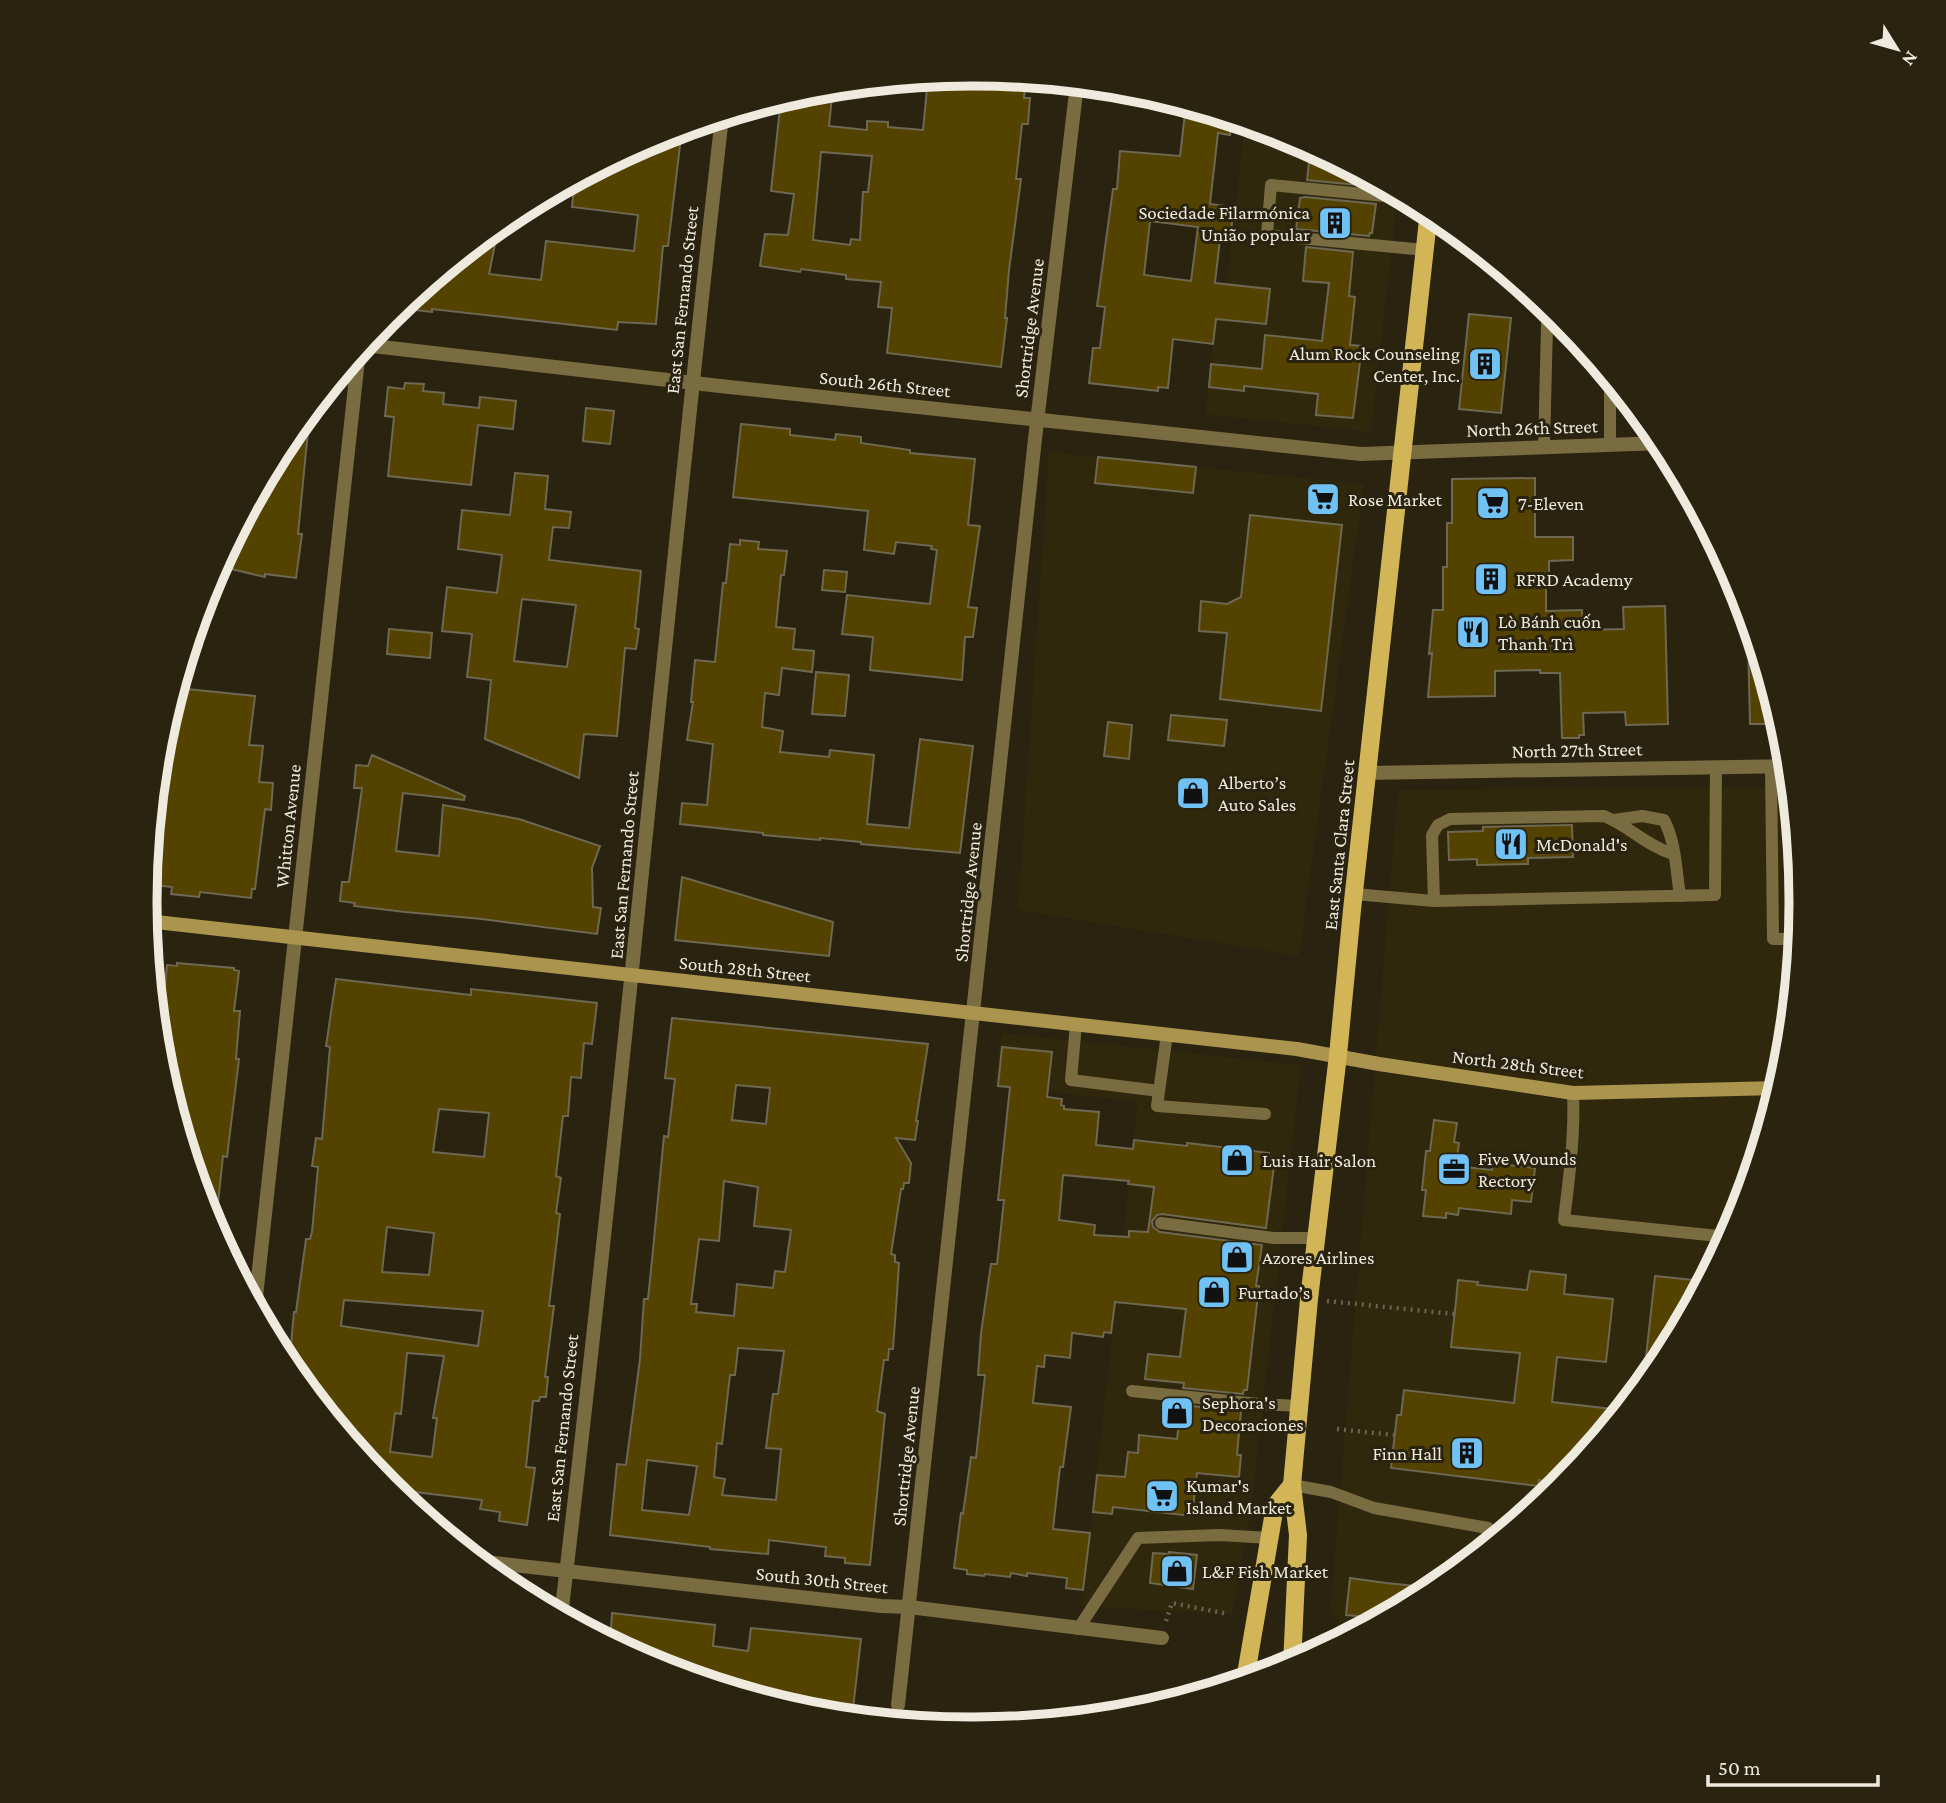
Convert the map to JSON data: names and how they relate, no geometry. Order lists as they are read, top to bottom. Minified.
{"streets":{"main road":["East Santa Clara Street"],"street":["East San Fernando Street","Shortridge Avenue","South 26th Street","North 26th Street","North 27th Street","Whitton Avenue","South 28th Street","North 28th Street","South 30th Street"]},"crossings":[["East San Fernando Street","South 26th Street"],["East San Fernando Street","South 28th Street"],["East San Fernando Street","South 30th Street"],["Shortridge Avenue","South 26th Street"],["Shortridge Avenue","South 28th Street"],["Shortridge Avenue","South 30th Street"],["South 26th Street","North 26th Street"],["South 26th Street","East Santa Clara Street"],["North 26th Street","East Santa Clara Street"],["North 27th Street","East Santa Clara Street"],["Whitton Avenue","South 28th Street"],["East Santa Clara Street","South 28th Street"],["East Santa Clara Street","North 28th Street"],["South 28th Street","North 28th Street"]],"places":{"building":["Sociedade Filarmónica União popular","Alum Rock Counseling Center, Inc.","RFRD Academy","Finn Hall"],"supermarket":["Rose Market","7-Eleven","Kumar's Island Market"],"restaurant":["Lò Bánh cuốn Thanh Trì","McDonald's"],"shop":["Alberto’s Auto Sales","Luis Hair Salon","Azores Airlines","Furtado’s","Sephora's Decoraciones","L&F Fish Market"],"office":["Five Wounds Rectory"]},"scale_bar":"50 m","north":"bottom right"}
